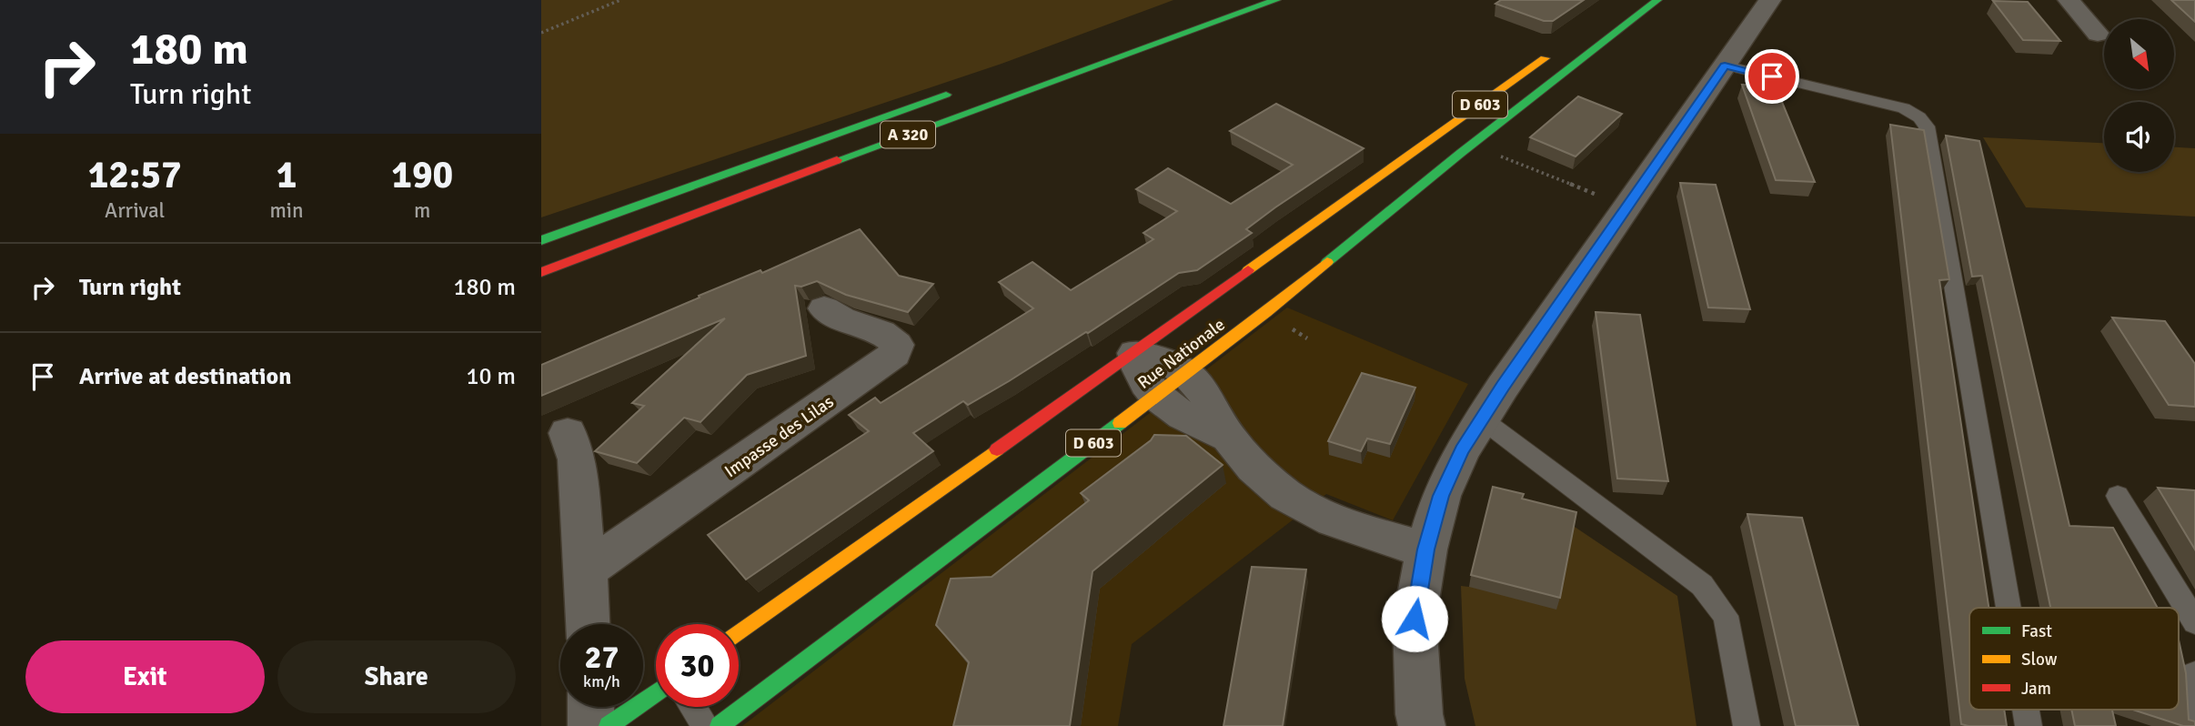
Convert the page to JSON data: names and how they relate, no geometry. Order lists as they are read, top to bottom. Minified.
{"streets":{"main road":["D 603","A 320","Rue Nationale"],"street":["Impasse des Lilas"]},"legend":["Fast","Slow","Jam"],"north":"bottom right","page":{"turn":["180 m","Turn right"],"eta":["12:57","Arrival","1","min","190","m"],"list":[{"name":"Turn right","value":"180 m"},{"name":"Arrive at destination","value":"10 m"}],"speed":"27 km/h","limit":"30","buttons":["Exit","Share"]}}
